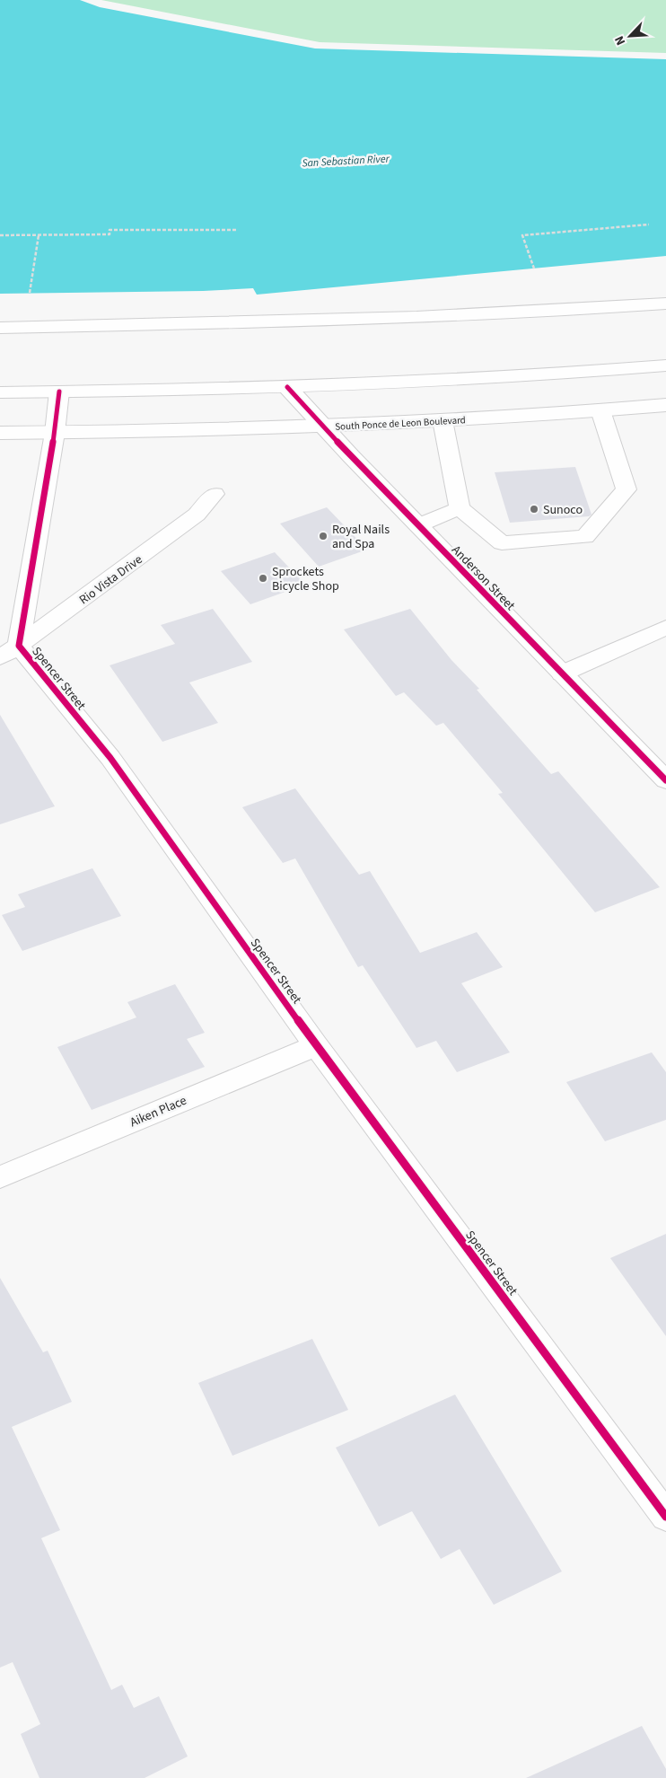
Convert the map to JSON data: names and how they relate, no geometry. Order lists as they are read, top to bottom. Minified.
{"streets":{"main road":["South Ponce de Leon Boulevard","Anderson Street","Rio Vista Drive","Spencer Street","Aiken Place"]},"crossings":[["South Ponce de Leon Boulevard","Anderson Street"],["South Ponce de Leon Boulevard","Spencer Street"],["Rio Vista Drive","Spencer Street"],["Spencer Street","Aiken Place"]],"water":["San Sebastian River"],"places":["Sunoco","Royal Nails and Spa","Sprockets Bicycle Shop"],"north":"bottom left"}
